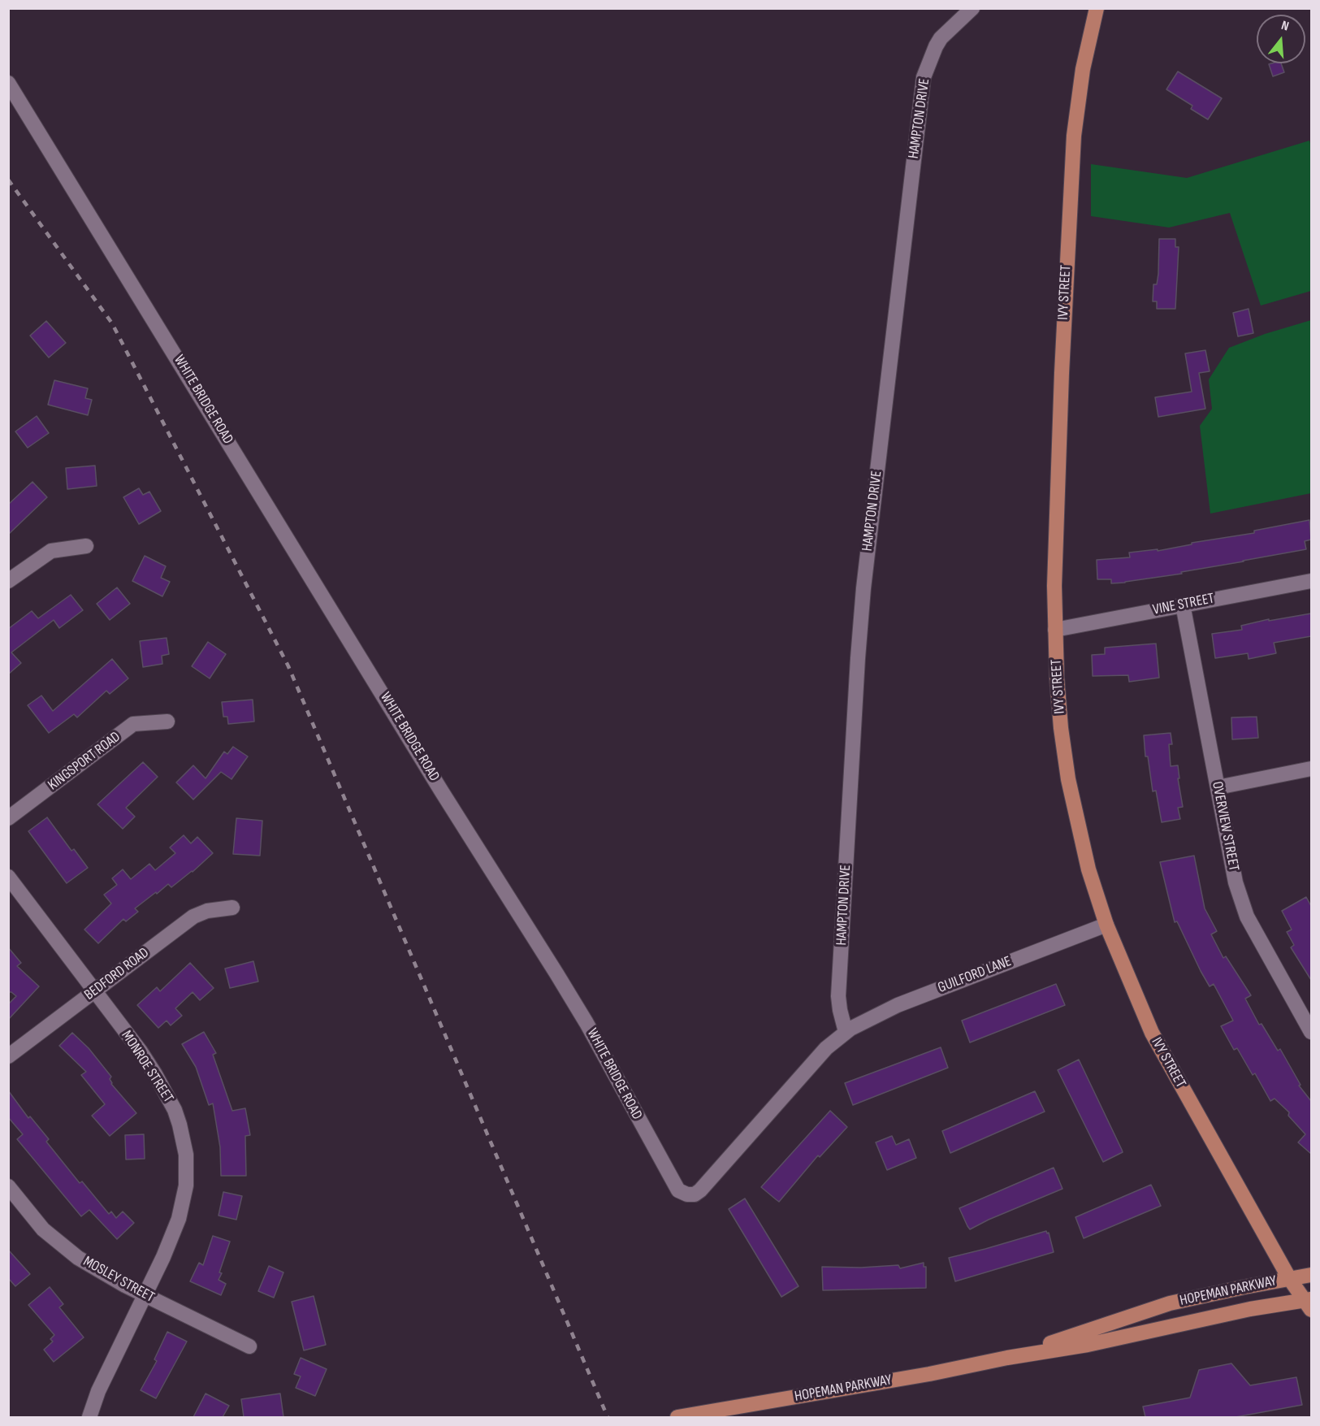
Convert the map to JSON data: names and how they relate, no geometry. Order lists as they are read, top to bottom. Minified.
{"streets":{"main road":["IVY STREET","HOPEMAN PARKWAY"],"street":["HAMPTON DRIVE","WHITE BRIDGE ROAD","VINE STREET","KINGSPORT ROAD","OVERVIEW STREET","BEDFORD ROAD","GUILFORD LANE","MONROE STREET","MOSLEY STREET"]},"crossings":[["HAMPTON DRIVE","WHITE BRIDGE ROAD"],["HAMPTON DRIVE","GUILFORD LANE"],["IVY STREET","VINE STREET"],["IVY STREET","GUILFORD LANE"],["IVY STREET","HOPEMAN PARKWAY"],["WHITE BRIDGE ROAD","GUILFORD LANE"],["VINE STREET","OVERVIEW STREET"],["BEDFORD ROAD","MONROE STREET"],["MONROE STREET","MOSLEY STREET"]],"north":"top"}
